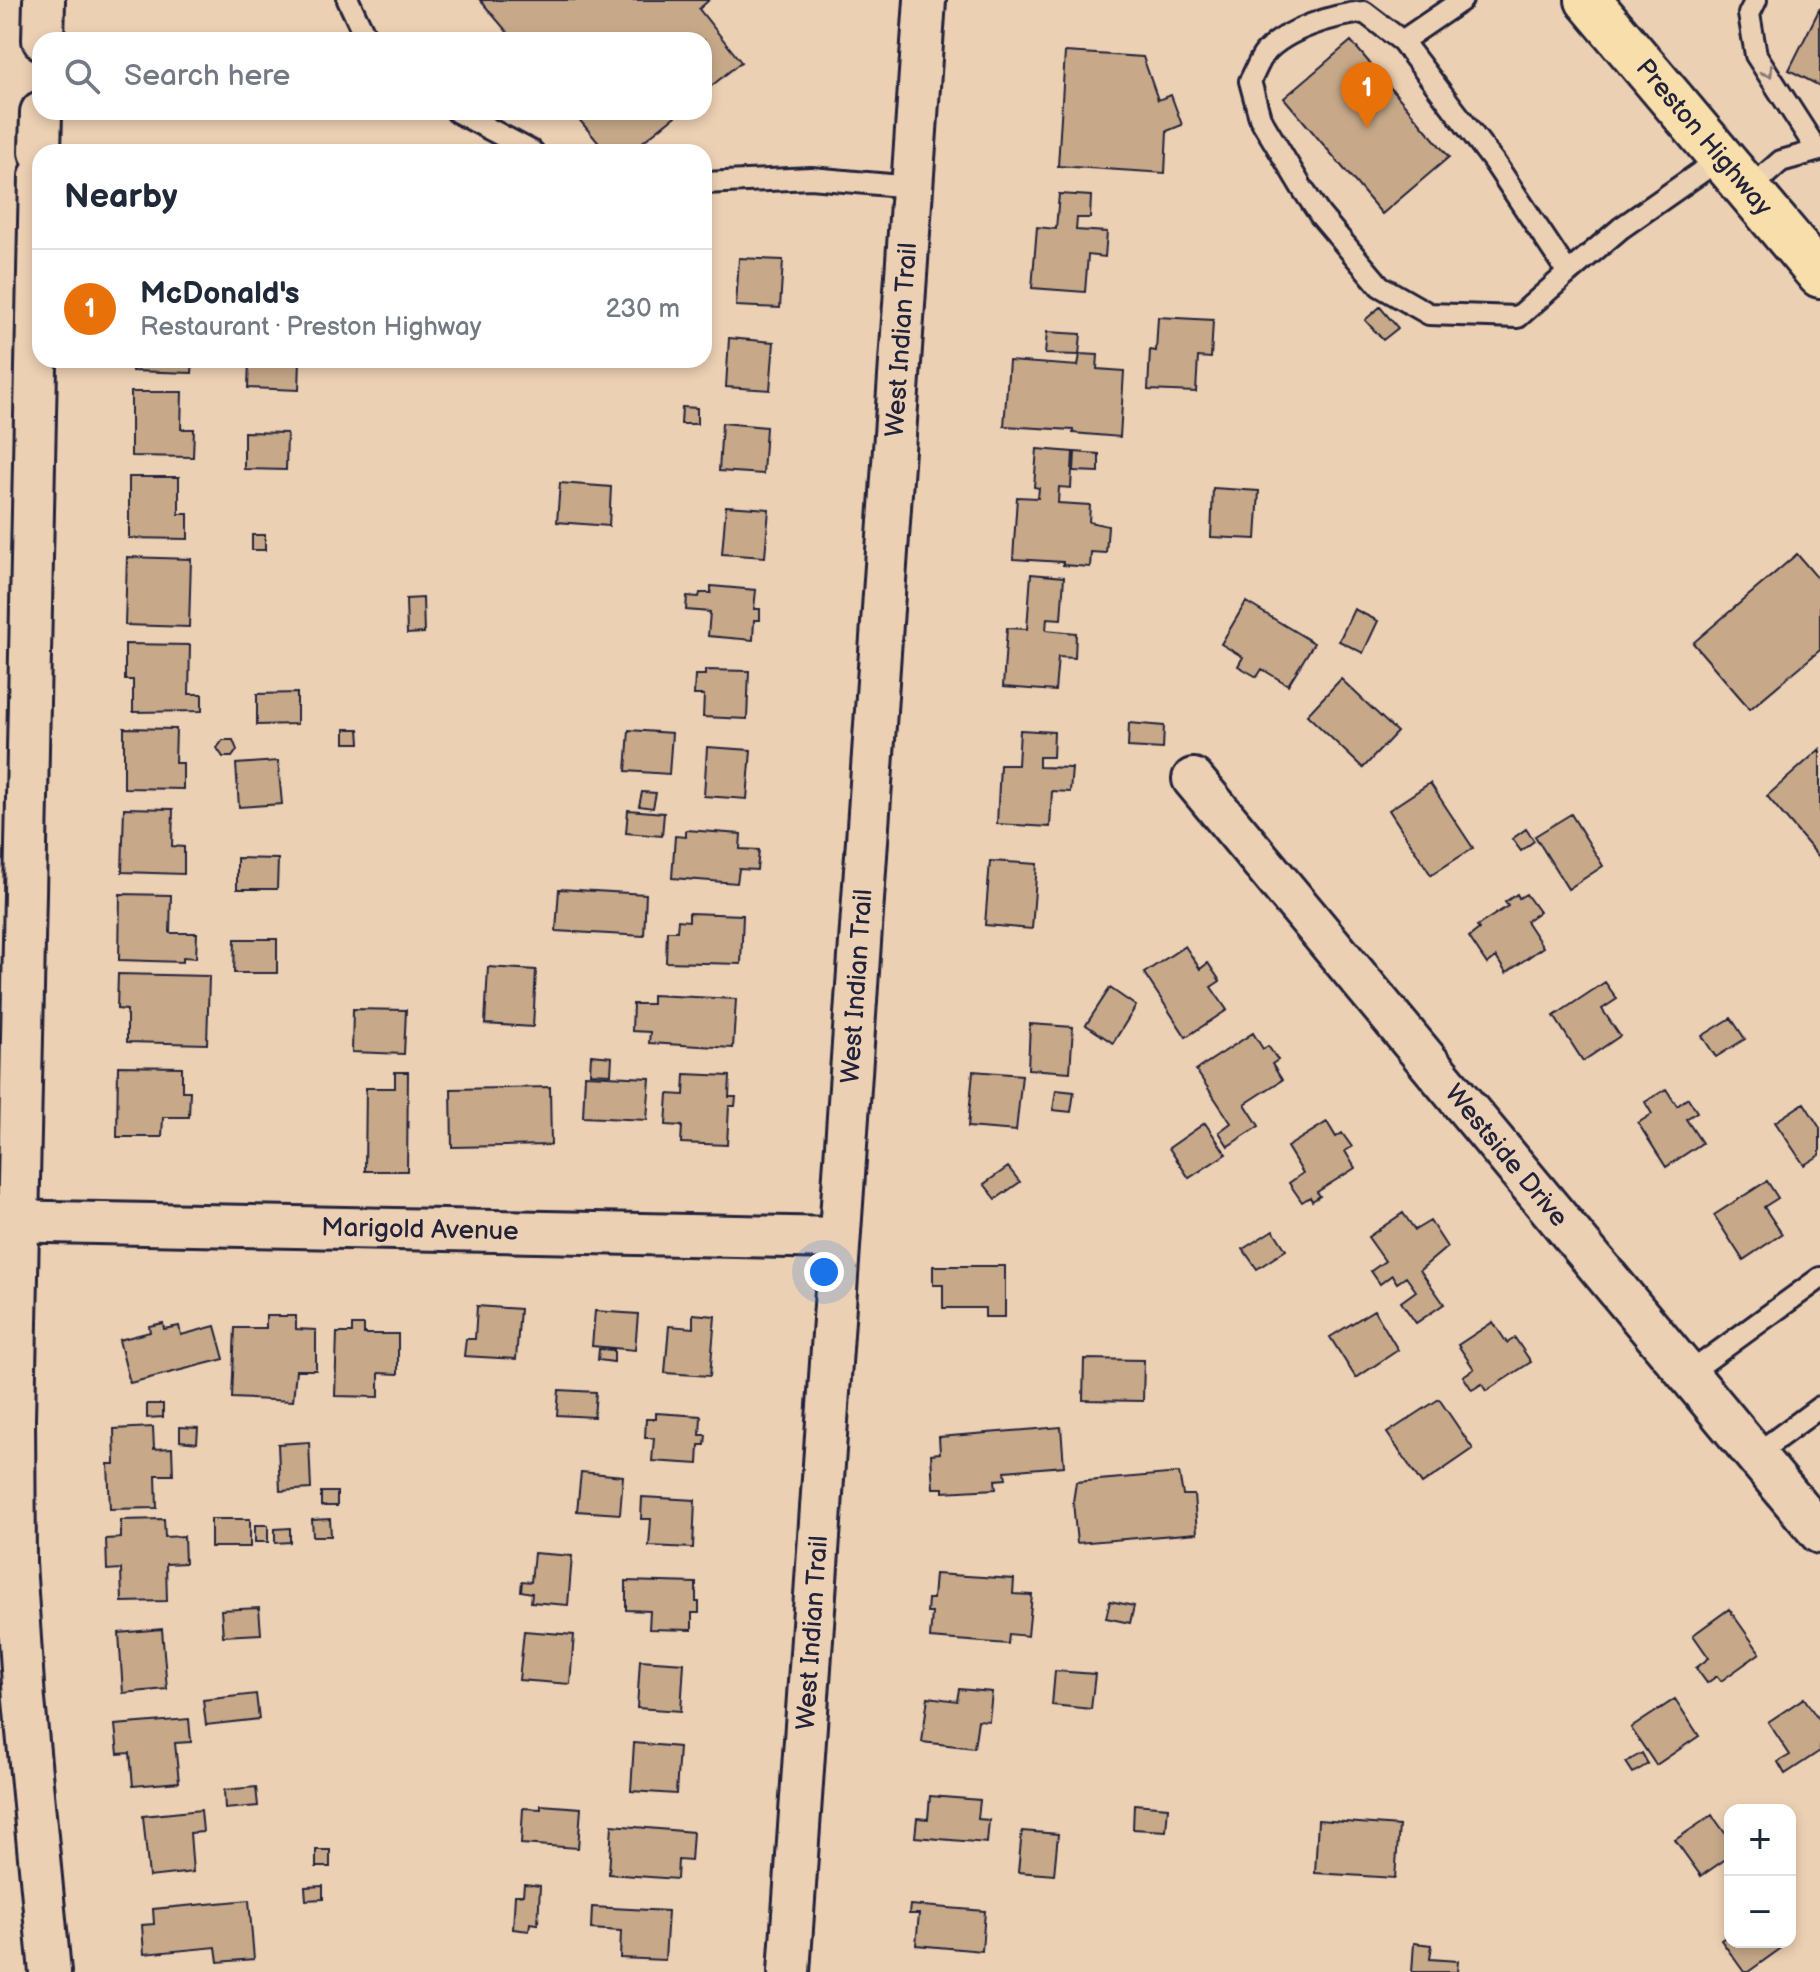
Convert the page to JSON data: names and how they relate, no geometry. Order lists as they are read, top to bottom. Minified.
{"streets":{"main road":["Preston Highway"],"street":["West Indian Trail","Westside Drive","Marigold Avenue"]},"crossings":[["West Indian Trail","Marigold Avenue"]],"page":{"search":"Search here","pins":"1","heading":"Nearby","list":[{"mark":"1","name":"McDonald's","note":"Restaurant · Preston Highway","value":"230 m"}],"map_buttons":["+","−"]}}
